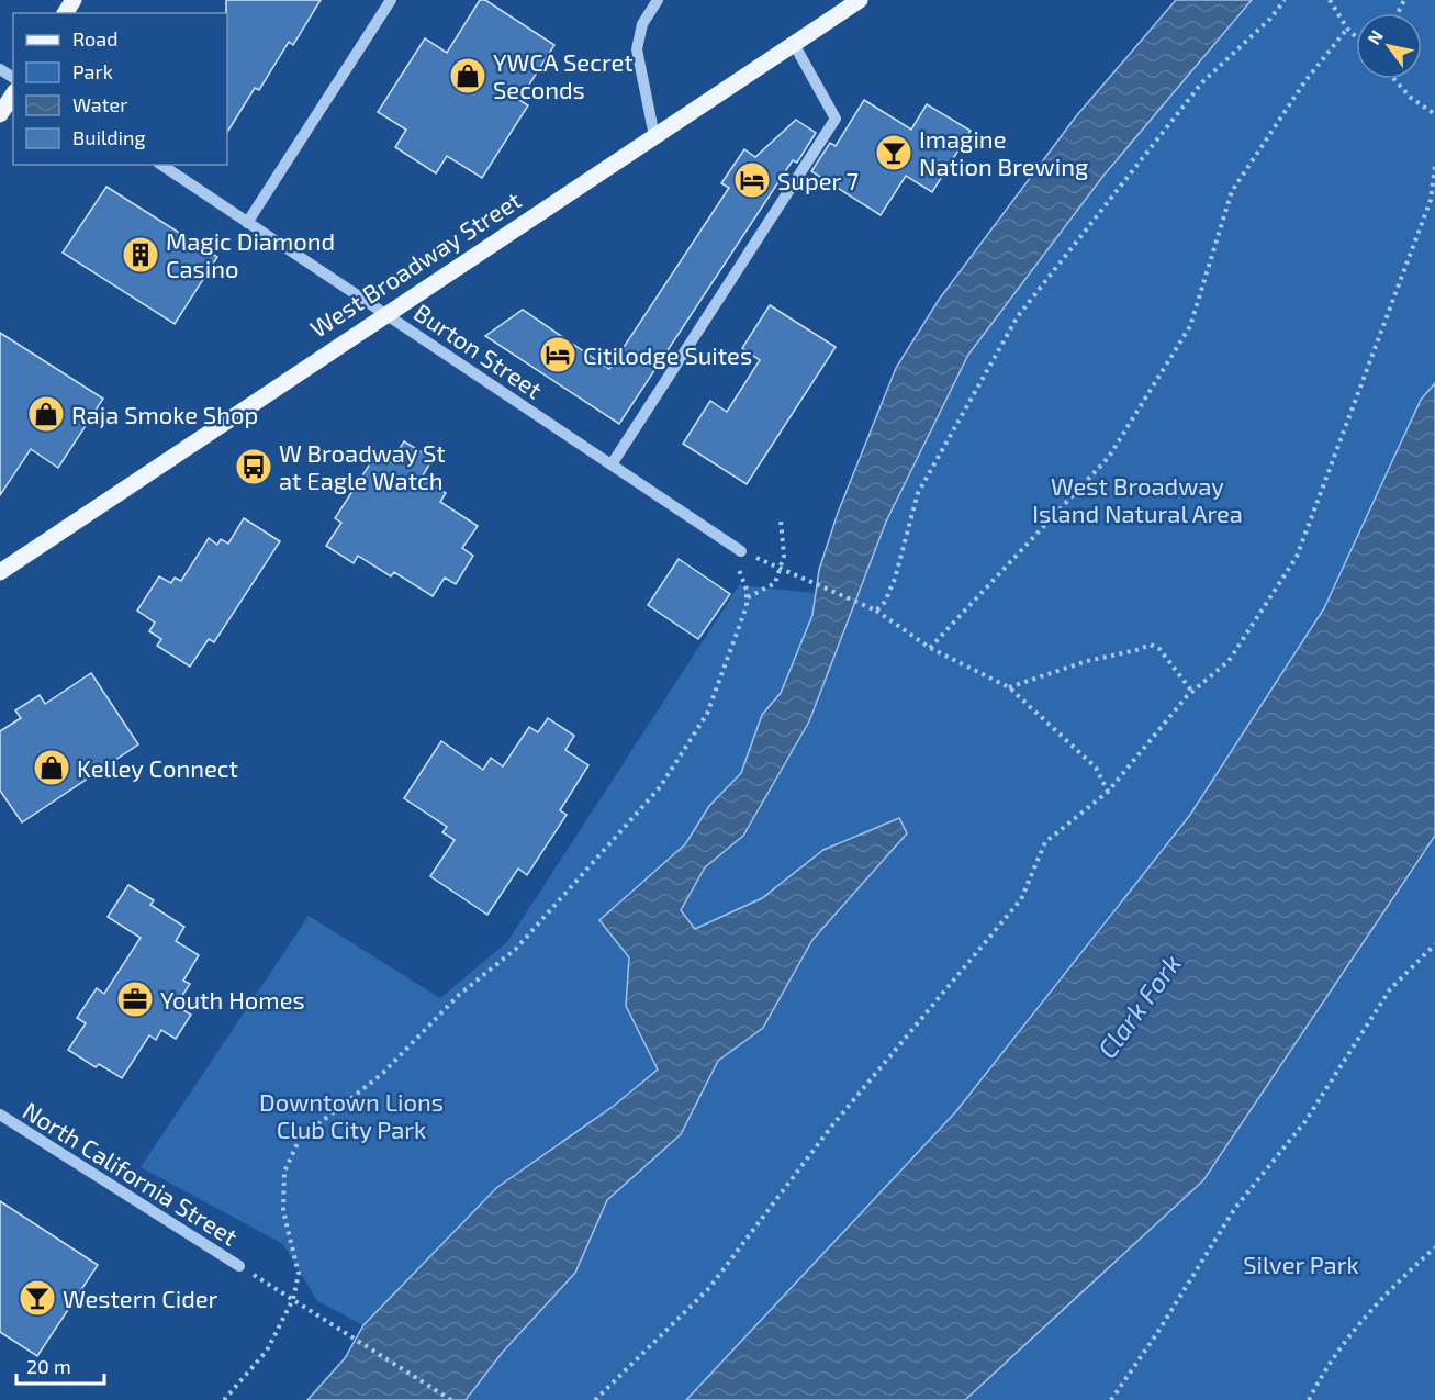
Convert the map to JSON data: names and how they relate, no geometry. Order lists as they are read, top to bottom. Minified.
{"streets":{"main road":["West Broadway Street"],"street":["Burton Street","North California Street"]},"crossings":[["West Broadway Street","Burton Street"]],"water":["Clark Fork"],"parks":["West Broadway Island Natural Area","Downtown Lions Club City Park","Silver Park"],"places":{"shop":["YWCA Secret Seconds","Raja Smoke Shop","Kelley Connect"],"bar":["Imagine Nation Brewing","Western Cider"],"hotel":["Super 7","Citilodge Suites"],"building":["Magic Diamond Casino"],"bus stop":["W Broadway St at Eagle Watch"],"office":["Youth Homes"]},"legend":["Road","Park","Water","Building"],"scale_bar":"20 m","north":"top left"}
